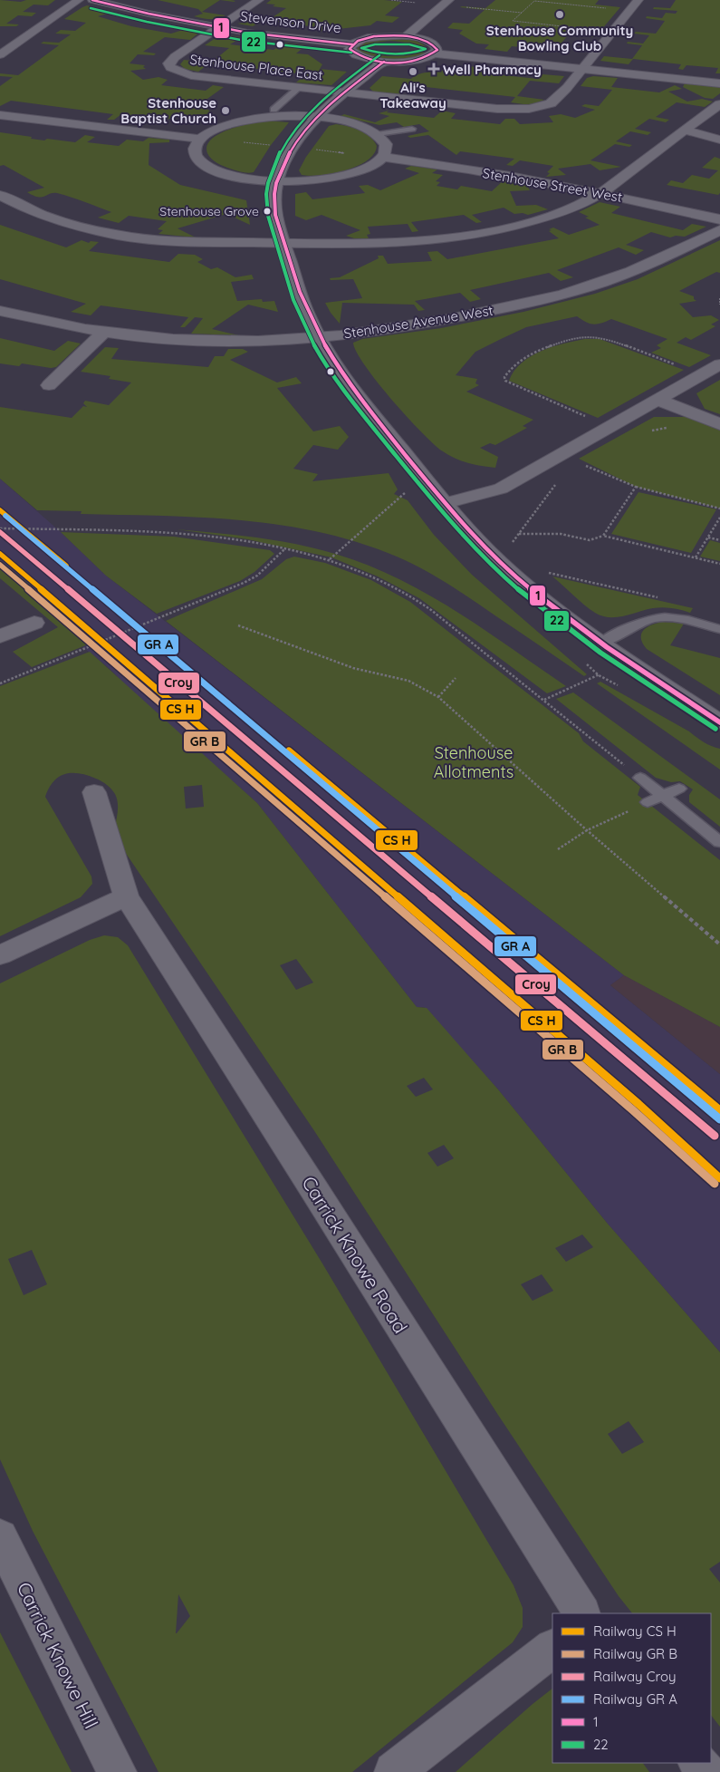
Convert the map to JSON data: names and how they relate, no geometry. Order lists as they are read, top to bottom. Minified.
{"streets":{"street":["Stevenson Drive","Stenhouse Place East","Stenhouse Street West","Stenhouse Avenue West","Carrick Knowe Road","Carrick Knowe Hill"]},"crossings":[["Stevenson Drive","Stenhouse Place East"]],"parks":["Stenhouse Allotments"],"places":{"other":["Stenhouse Community Bowling Club","Ali's Takeaway","Stenhouse Baptist Church","Stenhouse Grove"],"health":["Well Pharmacy"]},"lines":["transit line 1","transit line 22","rail line Croy"],"legend":["Railway CS H","Railway GR B","Railway Croy","Railway GR A","1","22"]}
